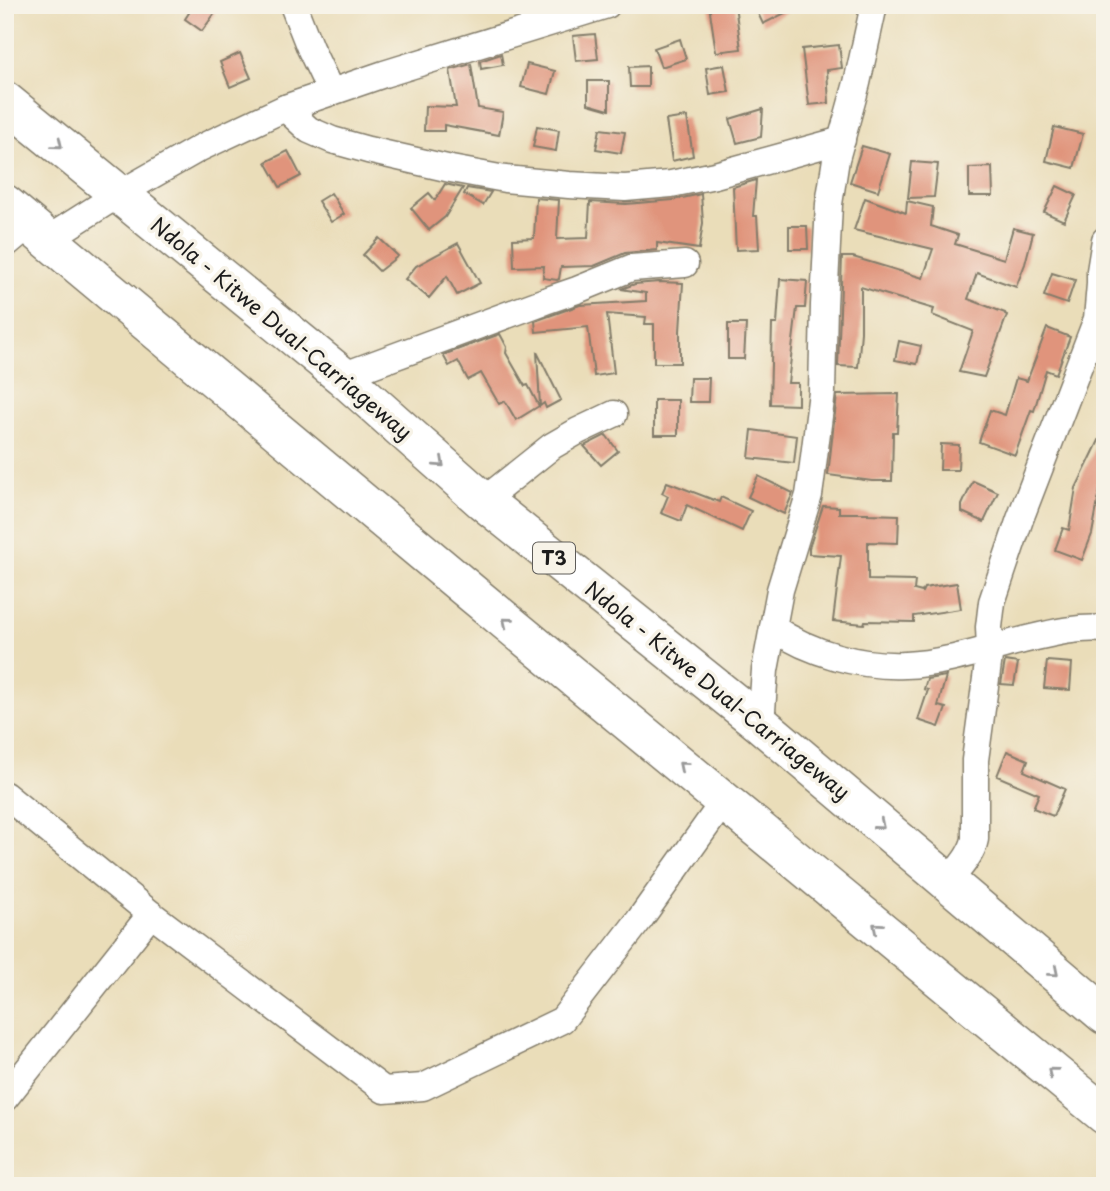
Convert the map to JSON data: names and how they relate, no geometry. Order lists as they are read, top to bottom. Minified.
{"streets":{"highway":["Ndola - Kitwe Dual-Carriageway","T3"]}}
